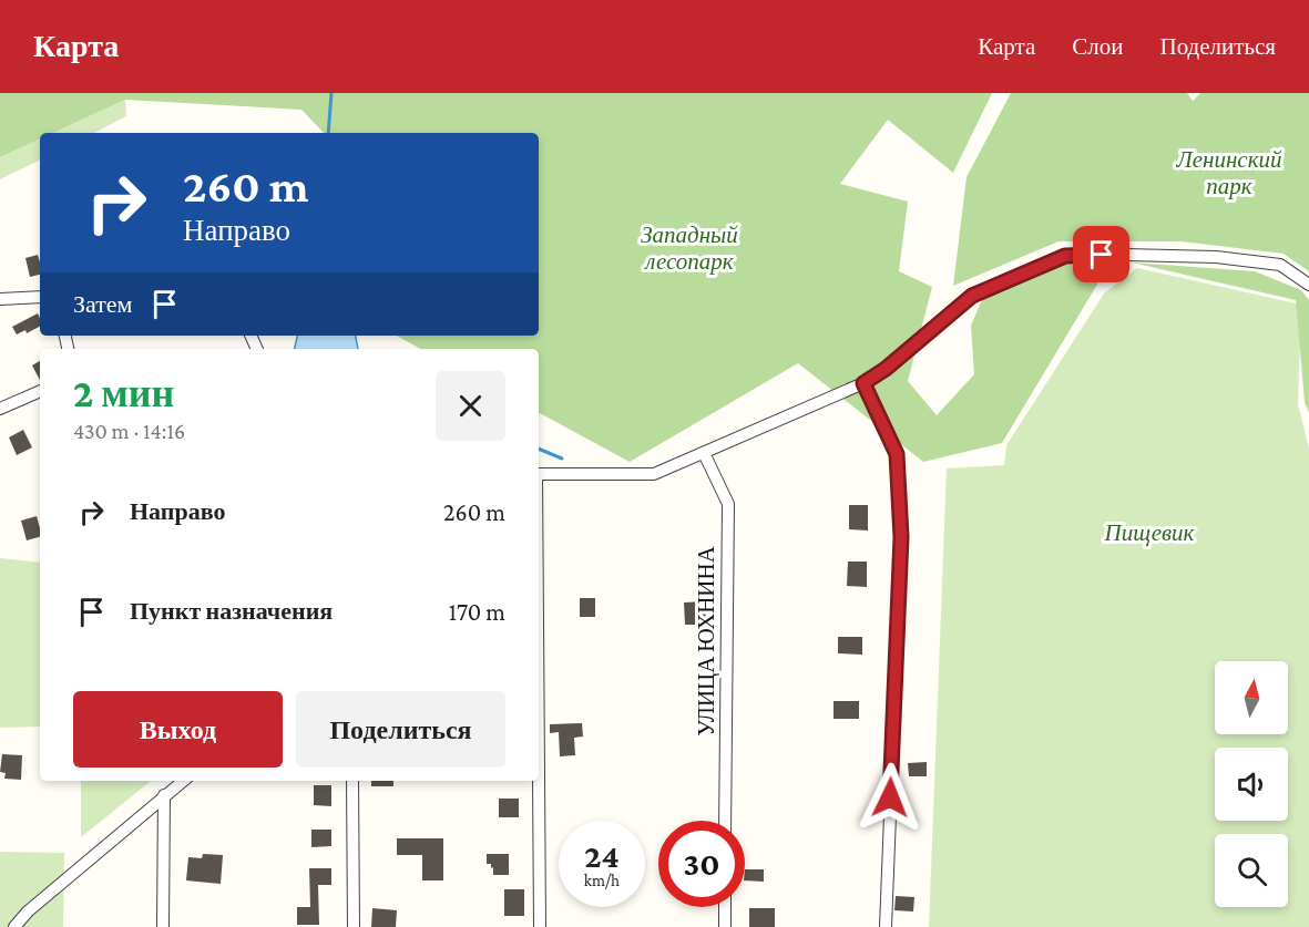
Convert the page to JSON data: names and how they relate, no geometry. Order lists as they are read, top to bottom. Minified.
{"streets":{"street":["УЛИЦА ЮХНИНА"]},"parks":["Ленинский парк","Западный лесопарк","Пищевик"],"north":"top","page":{"header":"Карта","nav":["Карта","Слои","Поделиться"],"turn":["260 m","Направо"],"then":"Затем","heading":["2 мин","430 m · 14:16"],"list":[{"name":"Направо","value":"260 m"},{"name":"Пункт назначения","value":"170 m"}],"buttons":["Выход","Поделиться"],"speed":"24 km/h","limit":"30"}}
